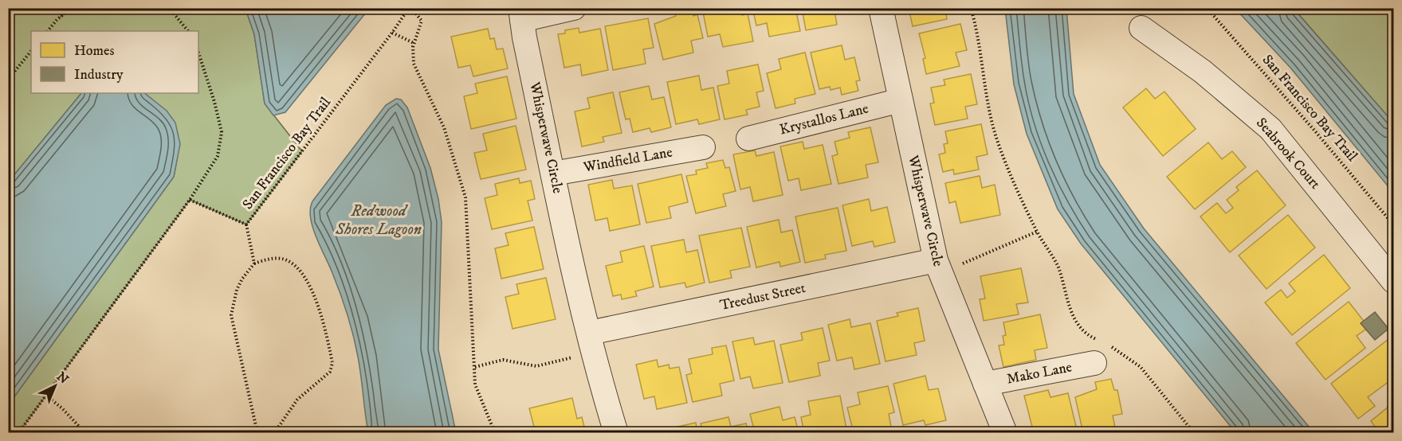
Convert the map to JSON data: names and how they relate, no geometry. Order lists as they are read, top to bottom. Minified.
{"streets":{"street":["Krystallos Lane","Whisperwave Circle","Seabrook Court","Windfield Lane","Treedust Street","Mako Lane"],"path":["San Francisco Bay Trail"]},"crossings":[["Krystallos Lane","Whisperwave Circle"],["Whisperwave Circle","Windfield Lane"],["Whisperwave Circle","Treedust Street"],["Whisperwave Circle","Mako Lane"]],"water":["Redwood Shores Lagoon"],"legend":["Homes","Industry"],"north":"top right"}
